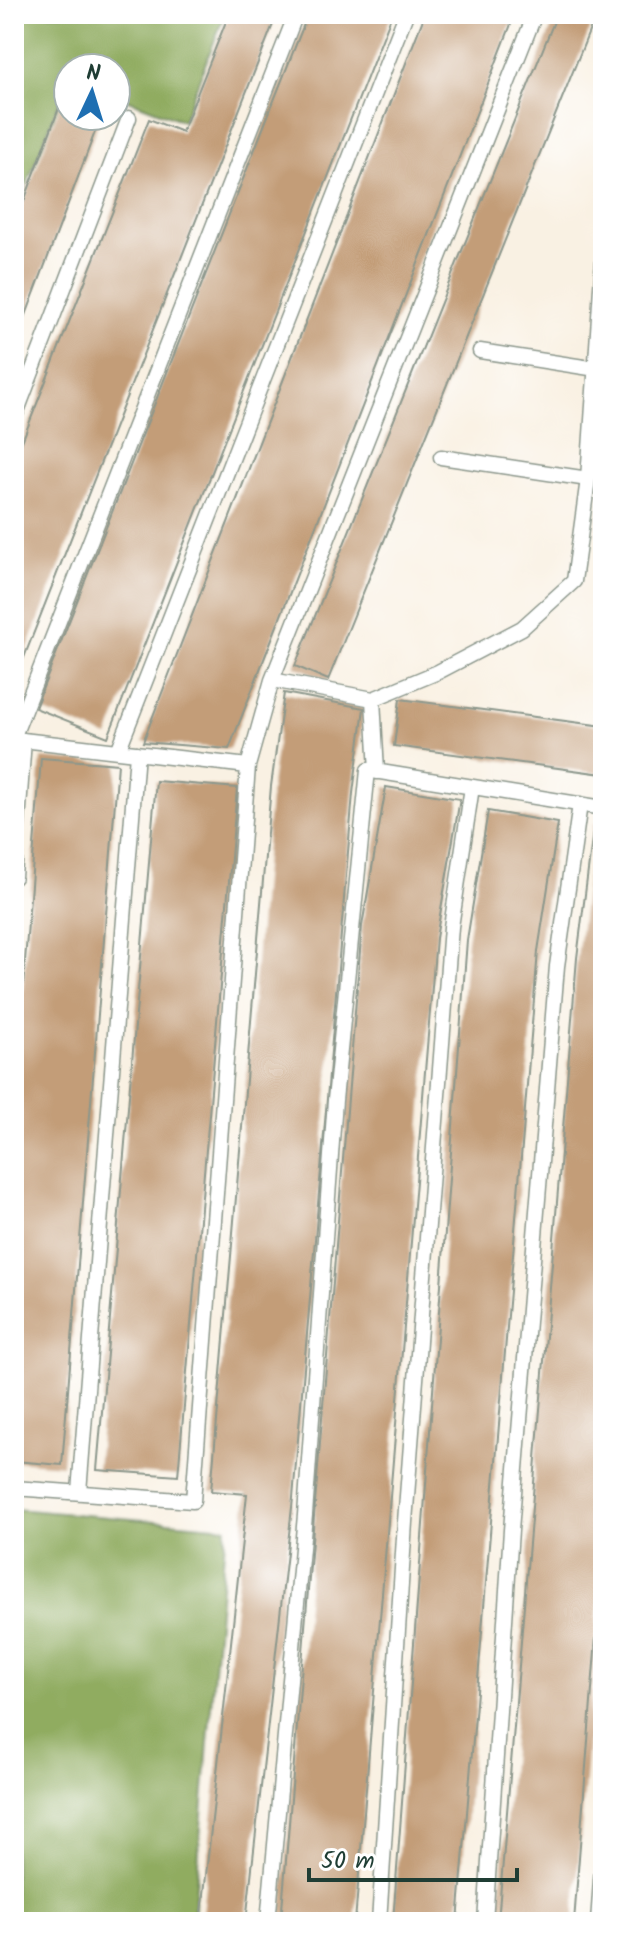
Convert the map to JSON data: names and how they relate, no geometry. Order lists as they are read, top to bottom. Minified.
{"scale_bar":"50 m","north":"top"}
